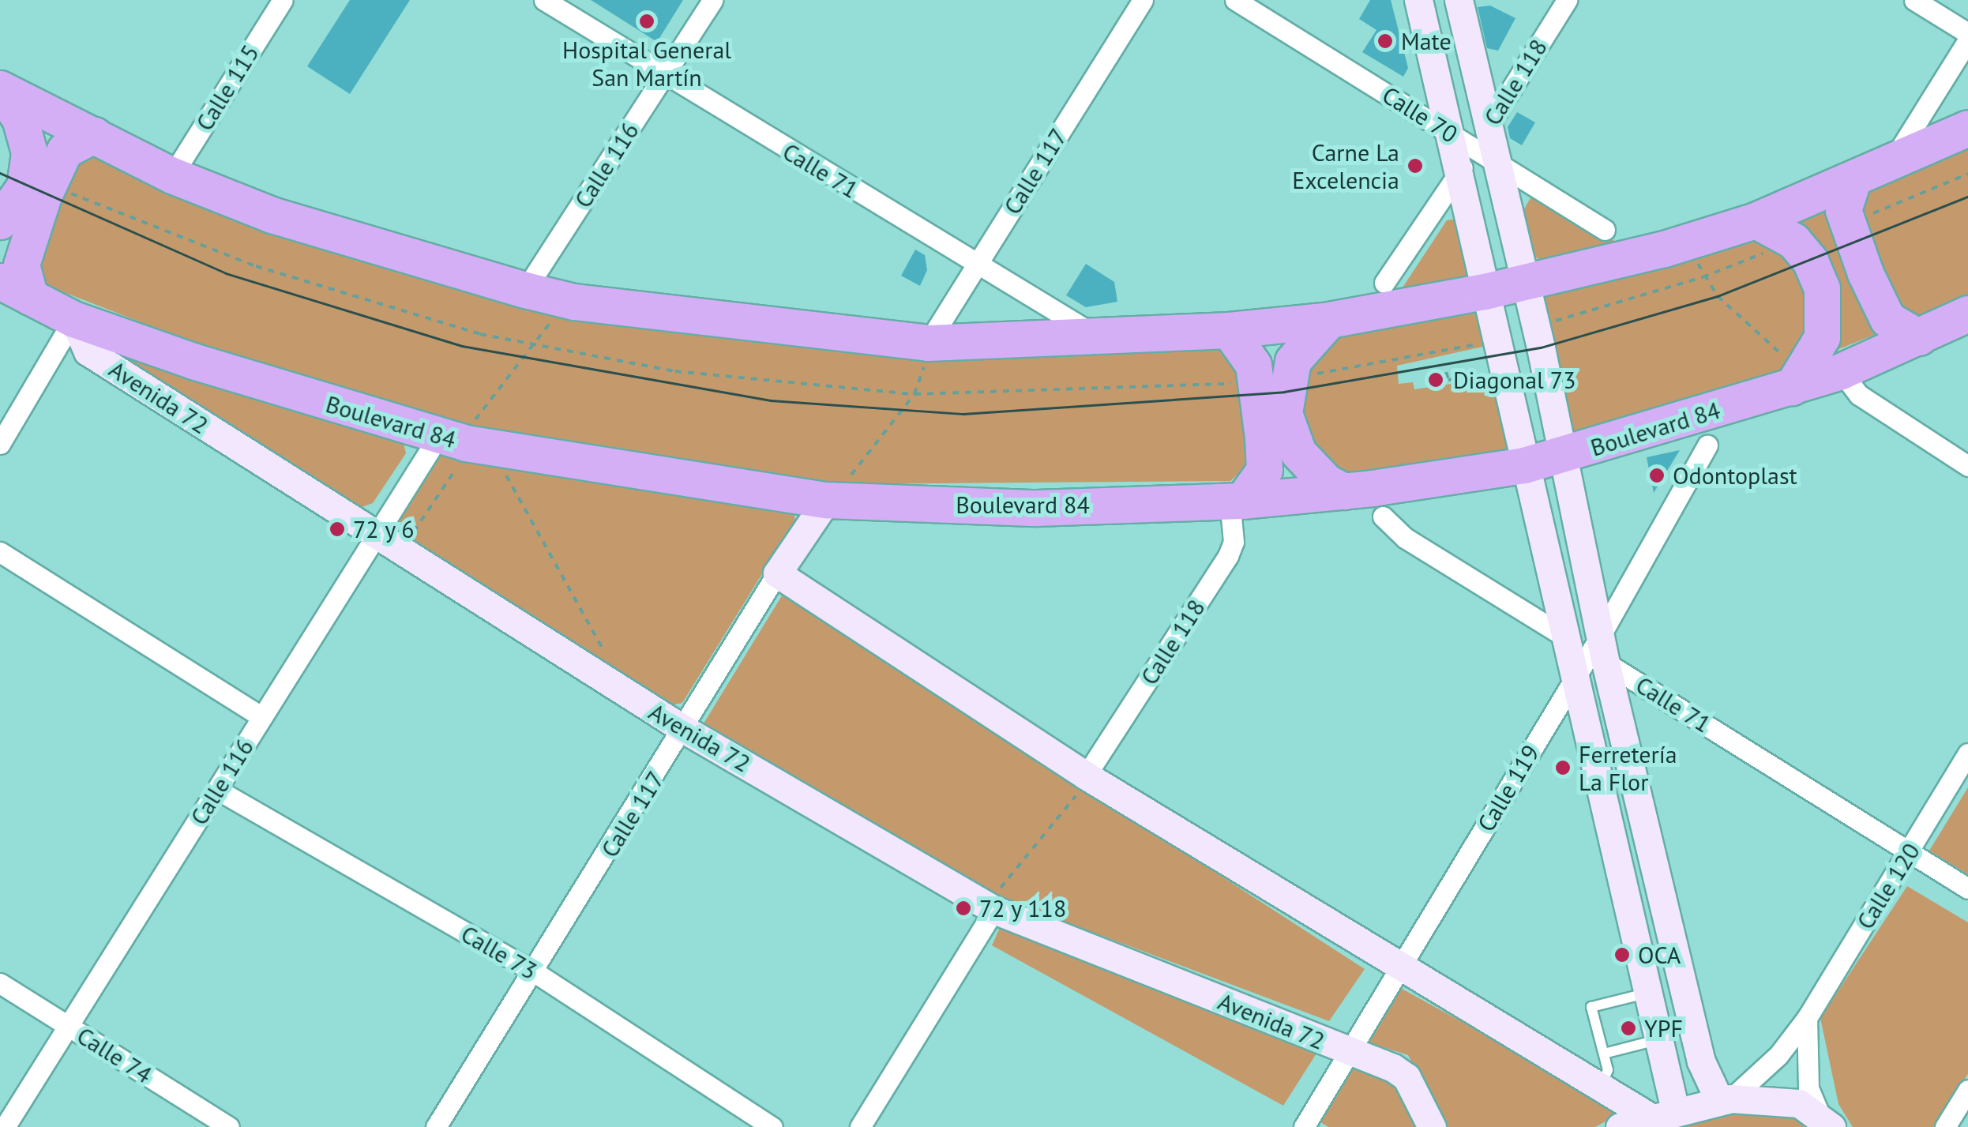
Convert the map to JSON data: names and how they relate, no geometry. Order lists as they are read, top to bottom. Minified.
{"streets":{"highway":["Boulevard 84"],"street":["Calle 118","Calle 115","Calle 70","Calle 116","Calle 71","Calle 117","Avenida 72","Calle 119","Calle 120","Calle 73","Calle 74"]},"crossings":[["Calle 118","Calle 70"],["Calle 118","Boulevard 84"],["Calle 116","Calle 71"],["Calle 116","Avenida 72"],["Calle 116","Boulevard 84"],["Calle 116","Calle 73"],["Calle 116","Calle 74"],["Calle 71","Calle 117"],["Calle 71","Calle 119"],["Calle 71","Calle 120"],["Calle 117","Avenida 72"],["Calle 117","Boulevard 84"],["Calle 117","Calle 73"],["Avenida 72","Boulevard 84"],["Avenida 72","Calle 119"]],"places":["Hospital General San Martín","Mate","Carne La Excelencia","Diagonal 73","Odontoplast","72 y 6","Ferretería La Flor","72 y 118","OCA","YPF"]}
